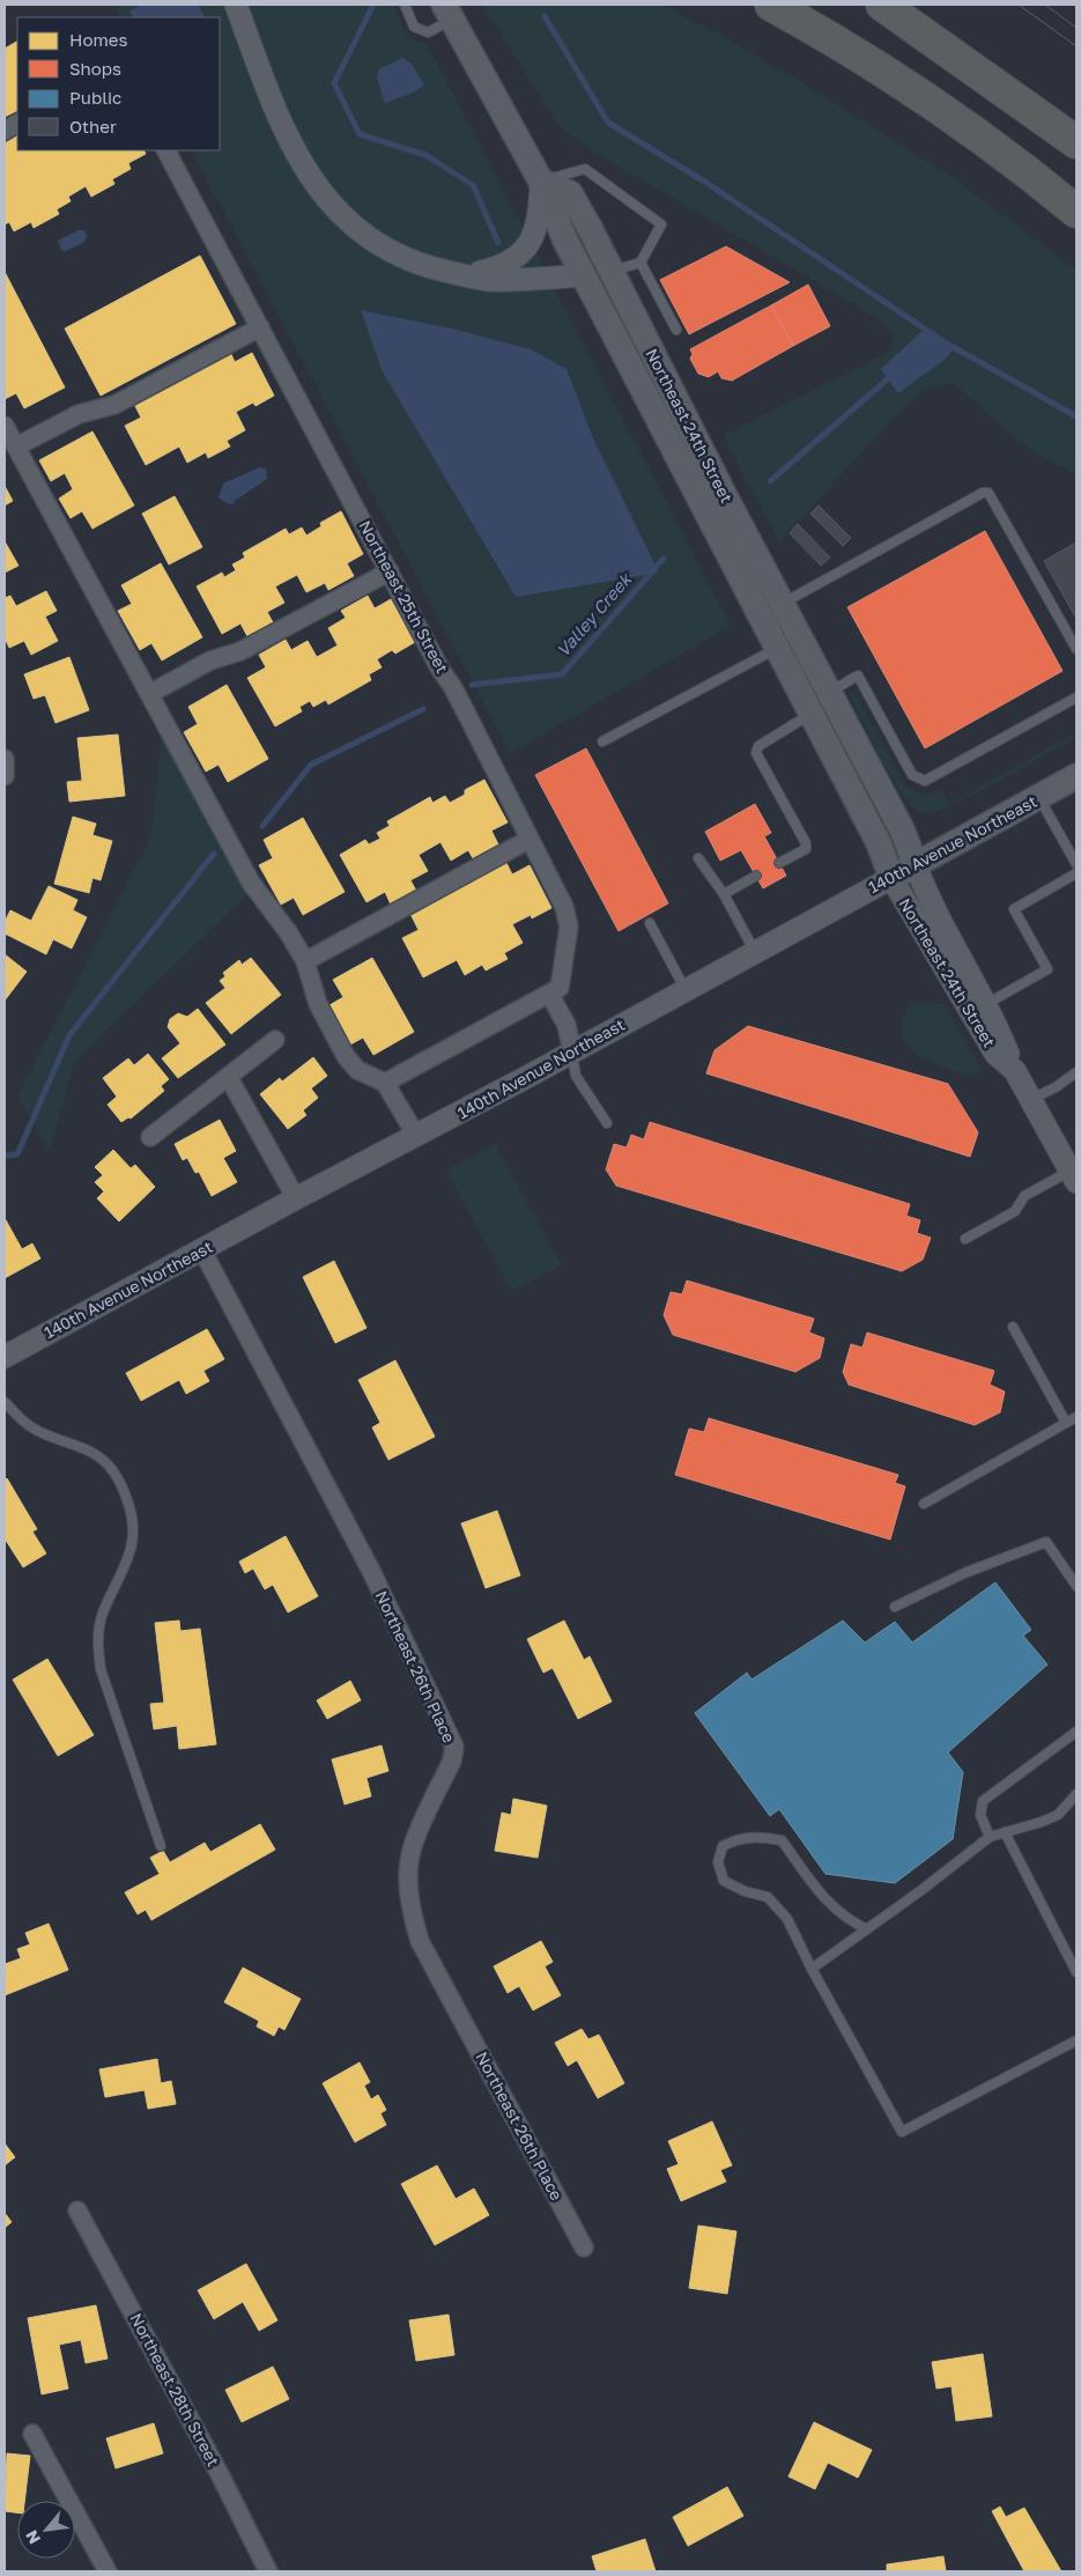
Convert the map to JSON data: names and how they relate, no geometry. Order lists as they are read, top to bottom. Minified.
{"streets":{"main road":["Northeast 24th Street","140th Avenue Northeast"],"street":["Northeast 25th Street","Northeast 26th Place","Northeast 28th Street"]},"crossings":[["Northeast 24th Street","140th Avenue Northeast"],["140th Avenue Northeast","Northeast 26th Place"]],"water":["Valley Creek"],"legend":["Homes","Shops","Public","Other"],"north":"bottom left"}
